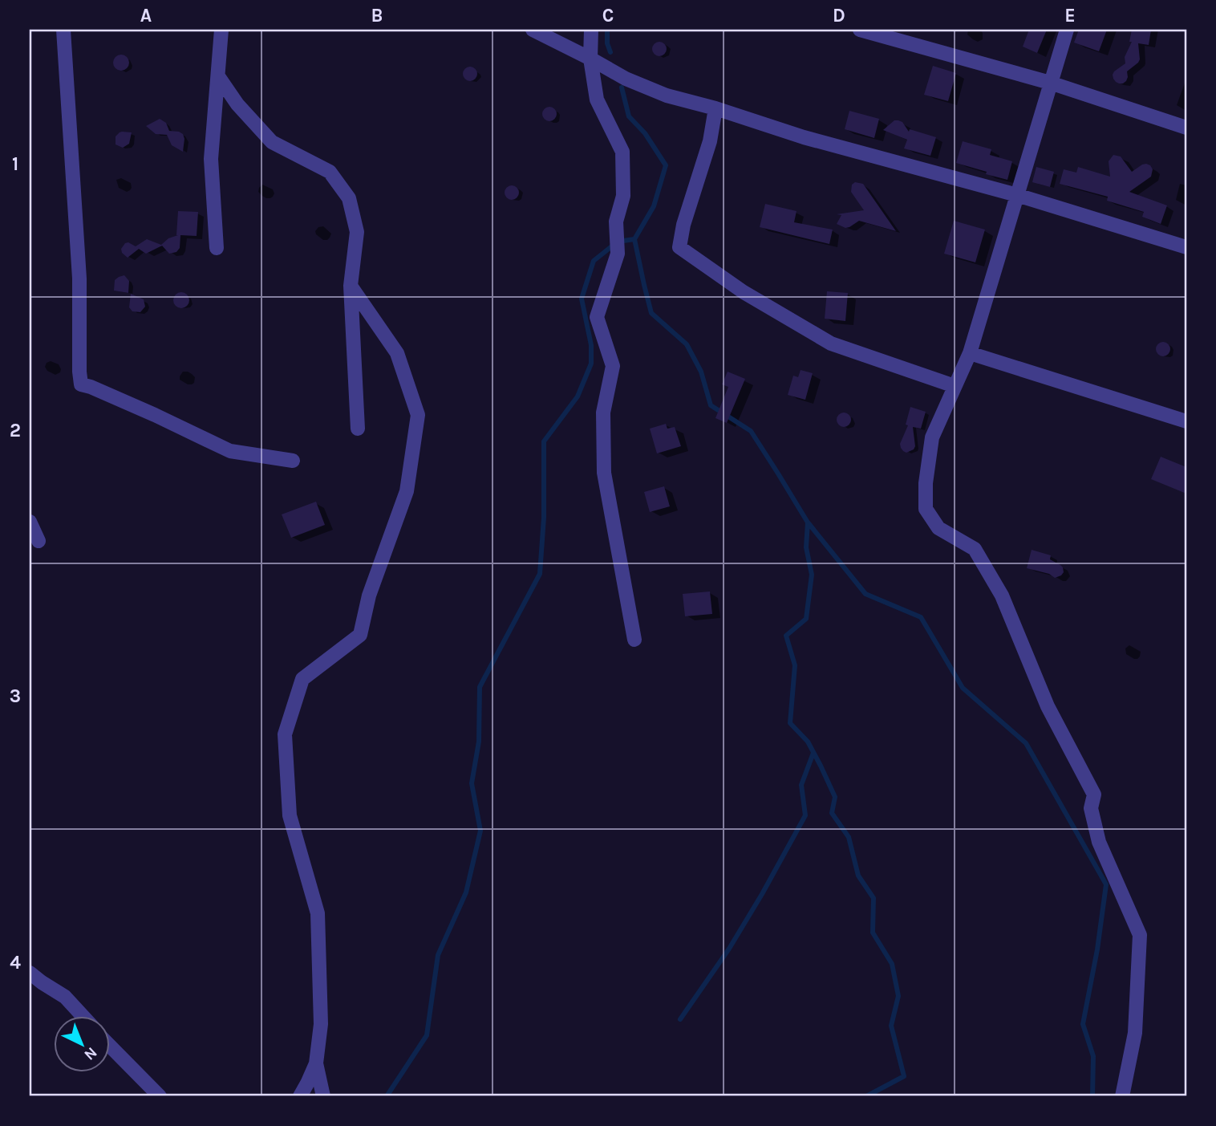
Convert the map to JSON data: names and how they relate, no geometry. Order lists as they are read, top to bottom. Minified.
{"north":"bottom right","grid":{"columns":["A","B","C","D","E"],"rows":["1","2","3","4"]}}
